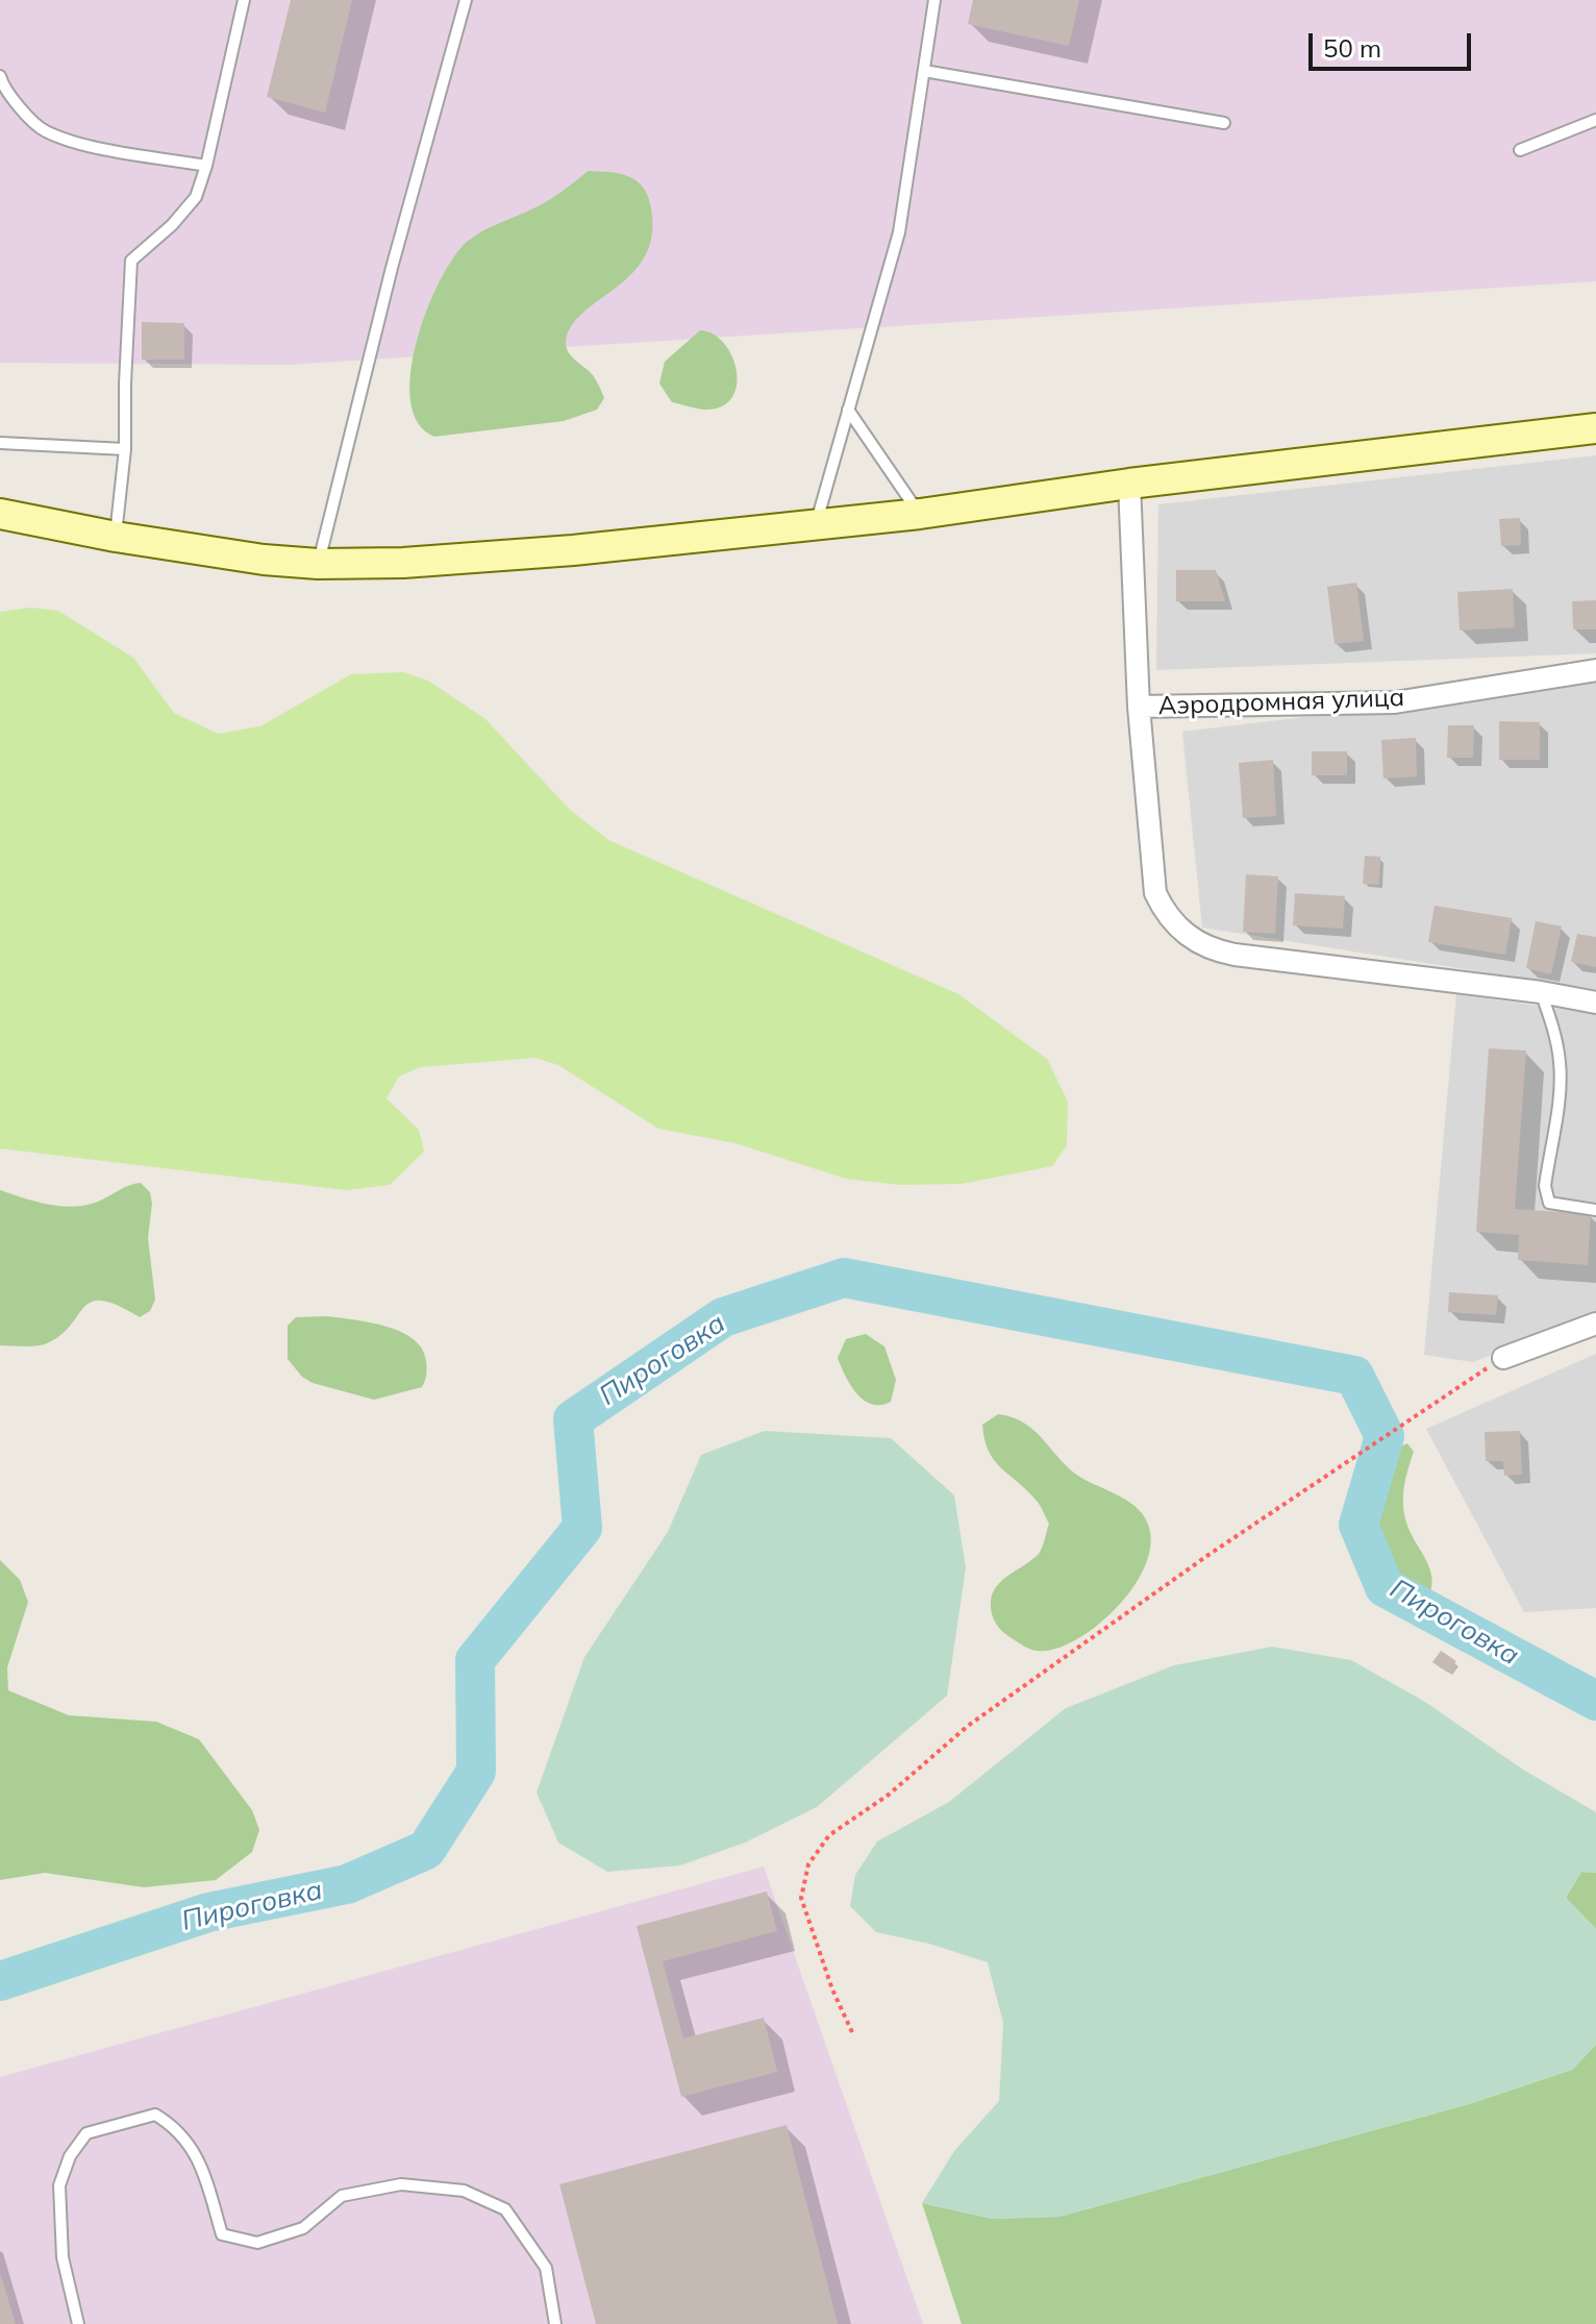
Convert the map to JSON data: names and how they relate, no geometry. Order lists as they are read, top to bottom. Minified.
{"streets":{"street":["Аэродромная улица"]},"water":["Пироговка"],"scale_bar":"50 m"}
